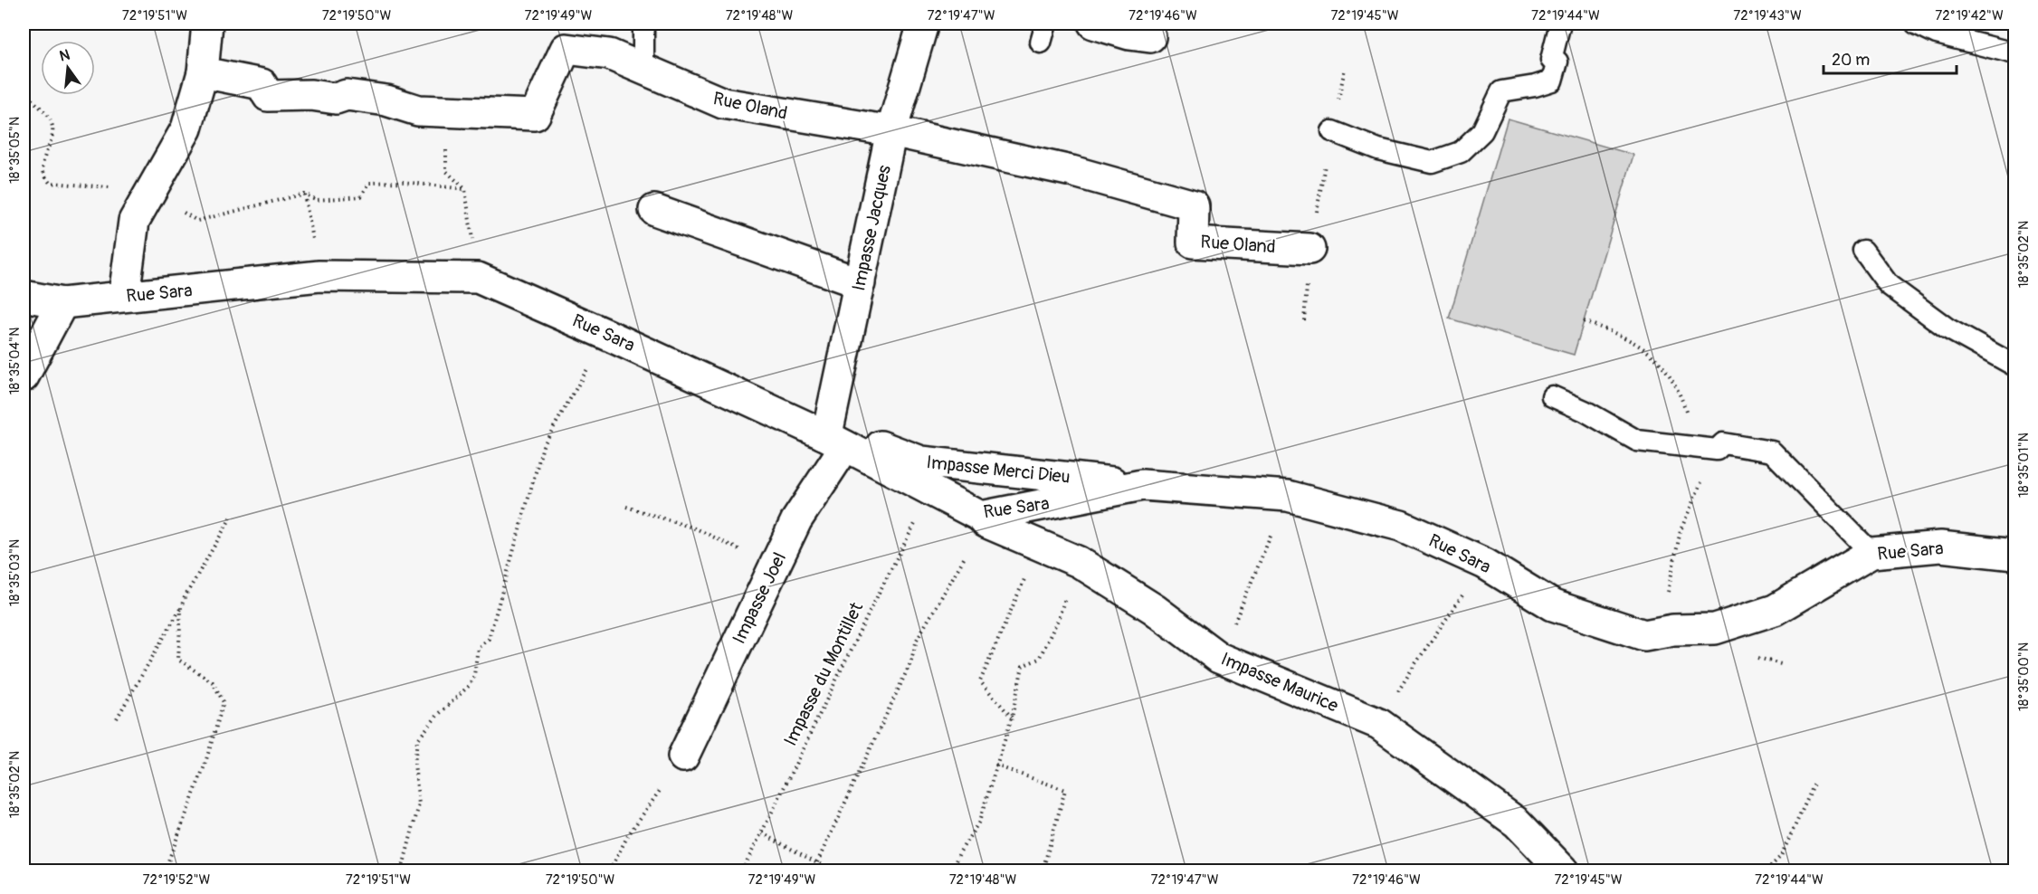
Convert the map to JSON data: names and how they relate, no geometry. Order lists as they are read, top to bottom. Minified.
{"streets":{"street":["Rue Oland","Impasse Jacques","Rue Sara","Impasse Merci Dieu","Impasse Joel","Impasse Maurice"],"path":["Impasse du Montillet"]},"crossings":[["Rue Oland","Impasse Jacques"],["Impasse Jacques","Rue Sara"],["Impasse Jacques","Impasse Merci Dieu"],["Impasse Jacques","Impasse Joel"],["Rue Sara","Impasse Merci Dieu"],["Rue Sara","Impasse Joel"],["Rue Sara","Impasse du Montillet"],["Rue Sara","Impasse Maurice"],["Impasse Merci Dieu","Impasse Joel"]],"scale_bar":"20 m","north":"top","coordinates":["72°19'51\"W","72°19'50\"W","72°19'49\"W","72°19'48\"W","72°19'47\"W","72°19'46\"W","72°19'45\"W","72°19'44\"W","72°19'43\"W","72°19'42\"W","18°35'05\"N","18°35'02\"N","18°35'04\"N","18°35'01\"N","18°35'03\"N","18°35'00\"N","72°19'52\"W"]}
